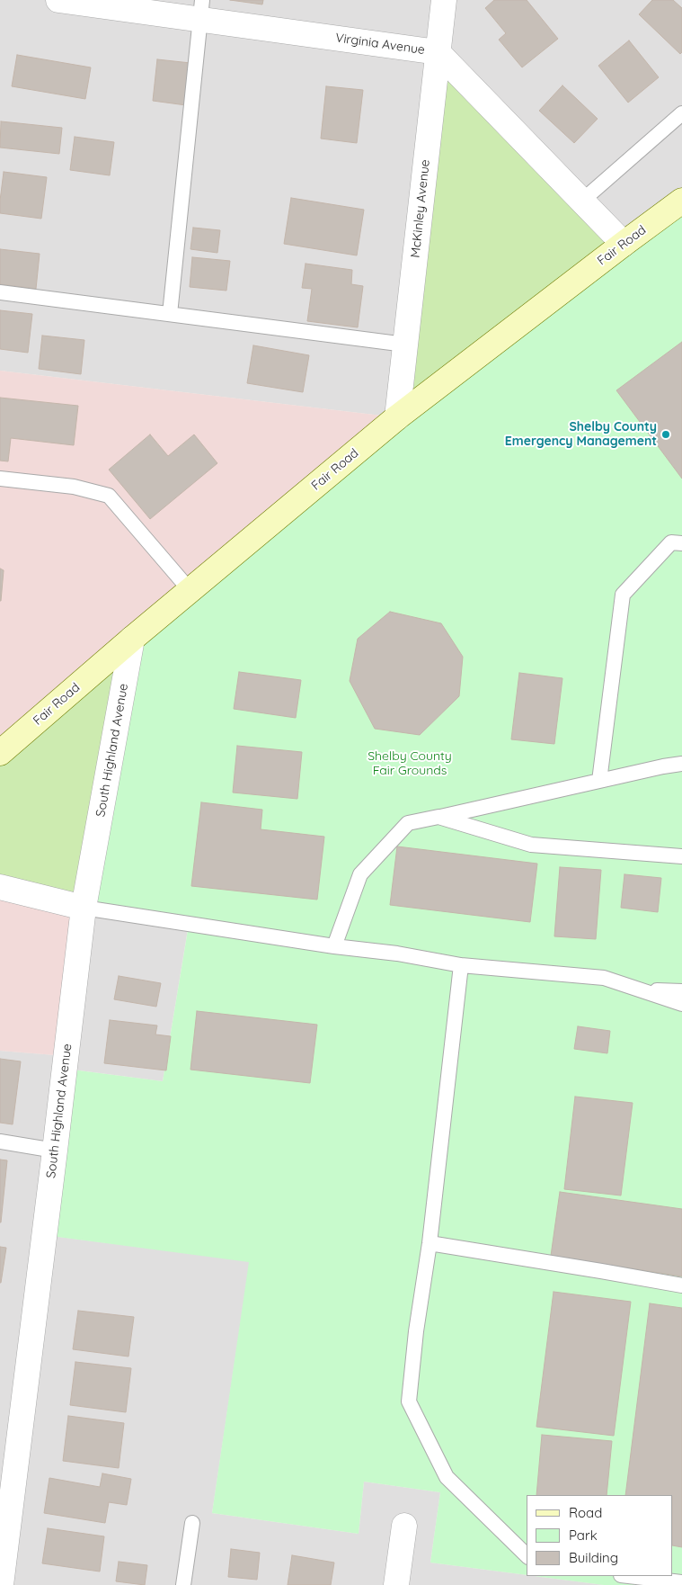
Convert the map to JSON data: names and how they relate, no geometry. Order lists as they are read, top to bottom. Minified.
{"streets":{"main road":["Fair Road"],"street":["Virginia Avenue","McKinley Avenue","South Highland Avenue"]},"crossings":[["Virginia Avenue","McKinley Avenue"],["Virginia Avenue","Fair Road"],["McKinley Avenue","Fair Road"],["Fair Road","South Highland Avenue"]],"parks":["Shelby County Fair Grounds"],"places":["Shelby County Emergency Management"],"legend":["Road","Park","Building"]}
